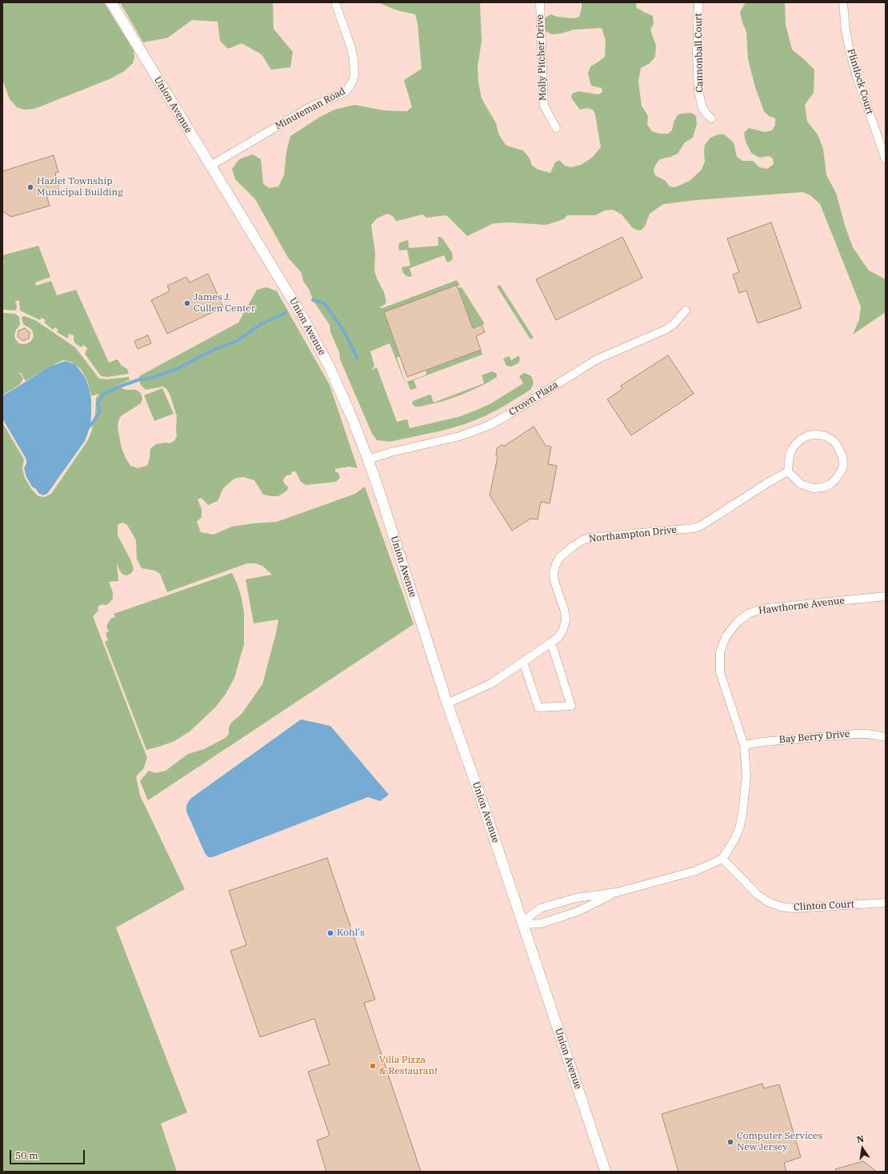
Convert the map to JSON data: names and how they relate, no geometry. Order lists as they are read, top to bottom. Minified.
{"streets":{"street":["Cannonball Court","Molly Pitcher Drive","Flintlock Court","Union Avenue","Minuteman Road","Crown Plaza","Northampton Drive","Hawthorne Avenue","Bay Berry Drive","Clinton Court"]},"crossings":[["Union Avenue","Minuteman Road"],["Union Avenue","Crown Plaza"],["Union Avenue","Northampton Drive"],["Hawthorne Avenue","Bay Berry Drive"],["Hawthorne Avenue","Clinton Court"]],"places":["Hazlet Township Municipal Building","James J. Cullen Center","Kohl's","Villa Pizza & Restaurant","Computer Services New Jersey"],"scale_bar":"50 m","north":"top"}
